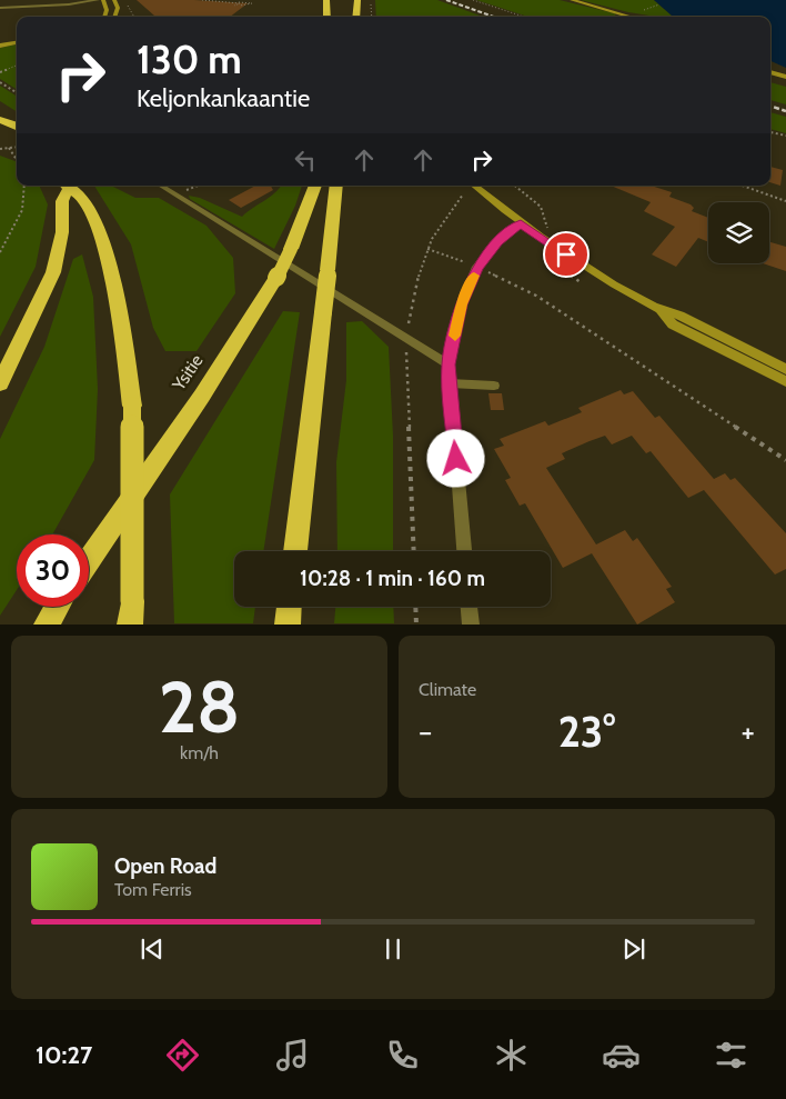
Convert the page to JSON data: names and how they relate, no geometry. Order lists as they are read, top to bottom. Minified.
{"streets":{"highway":["Ysitie"]},"page":{"turn":["130 m","Keljonkankaantie"],"limit":"30","trip":"10:28 · 1 min · 160 m","tile":[["28","km/h"],"Climate"],"heat":["−","23°","+"],"song":["Open Road","Tom Ferris"],"tabs":"10:27"}}
